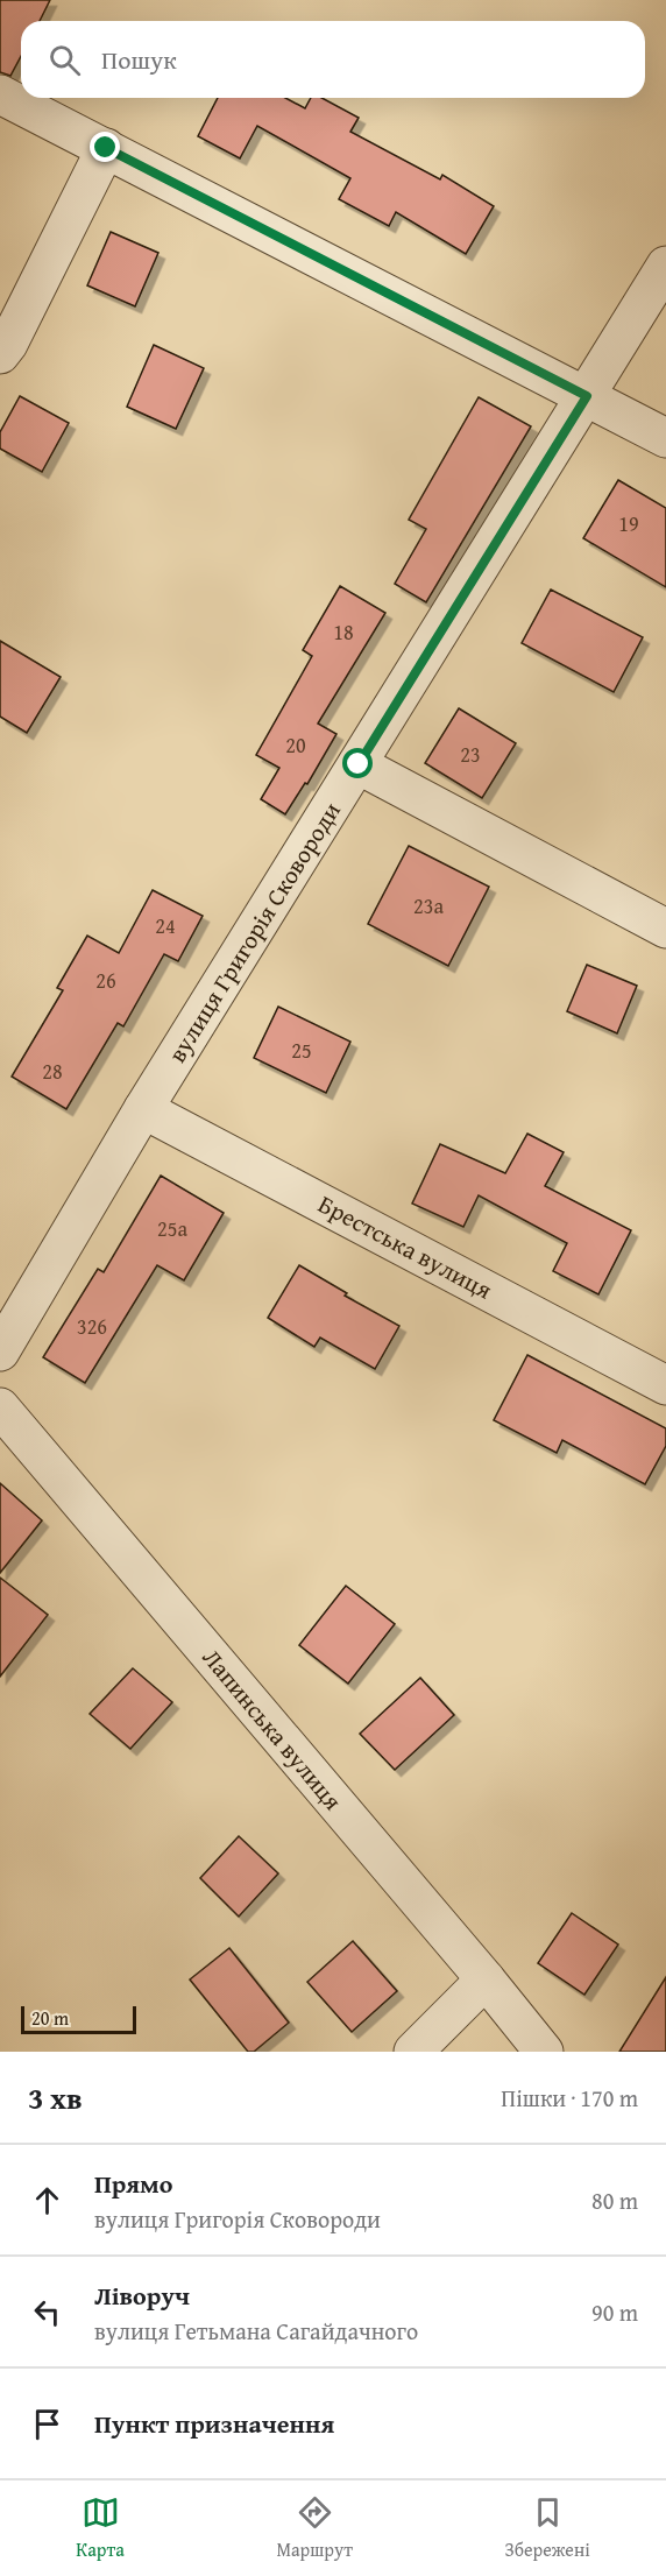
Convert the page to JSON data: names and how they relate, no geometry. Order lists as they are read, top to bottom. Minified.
{"streets":{"street":["вулиця Григорія Сковороди","Брестська вулиця","Лапинська вулиця"]},"crossings":[["вулиця Григорія Сковороди","Брестська вулиця"]],"house_numbers":["19","18","20","23","23а","24","26","25","28","25а","326"],"scale_bar":"20 m","page":{"search":"Пошук","scale":"20 m","heading":["3 хв","Пішки · 170 m"],"list":[["Прямо","вулиця Григорія Сковороди","80 m"],["Ліворуч","вулиця Гетьмана Сагайдачного","90 m"],"Пункт призначення"],"nav":["Карта","Маршрут","Збережені"]}}
